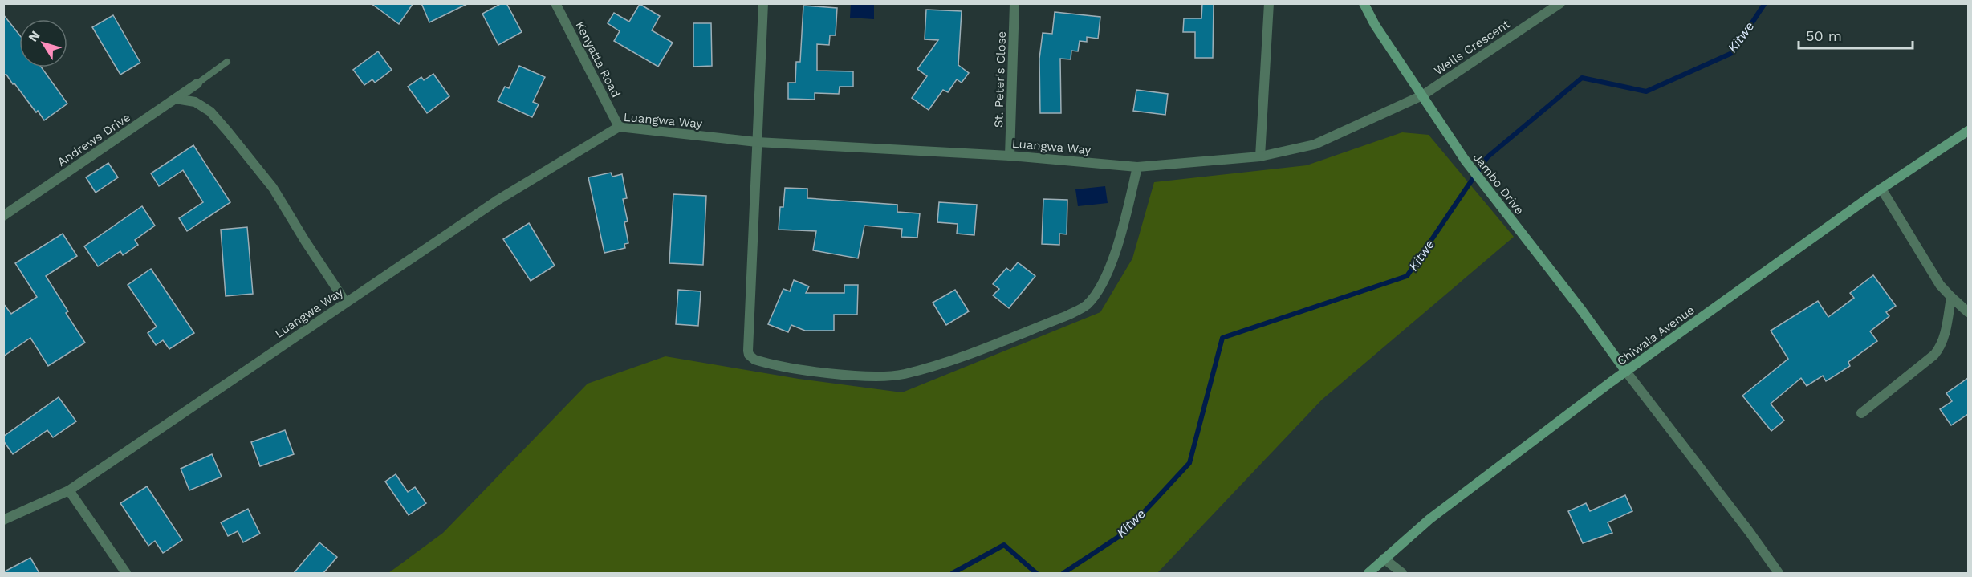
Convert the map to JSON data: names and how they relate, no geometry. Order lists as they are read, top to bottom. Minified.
{"streets":{"main road":["Jambo Drive","Chiwala Avenue"],"street":["Wells Crescent","Kenyatta Road","St. Peter's Close","Luangwa Way","Andrews Drive"]},"crossings":[["Wells Crescent","Luangwa Way"],["Wells Crescent","Jambo Drive"],["Kenyatta Road","Luangwa Way"],["St. Peter's Close","Luangwa Way"],["Luangwa Way","Jambo Drive"],["Jambo Drive","Chiwala Avenue"]],"water":["Kitwe"],"scale_bar":"50 m","north":"top left"}
